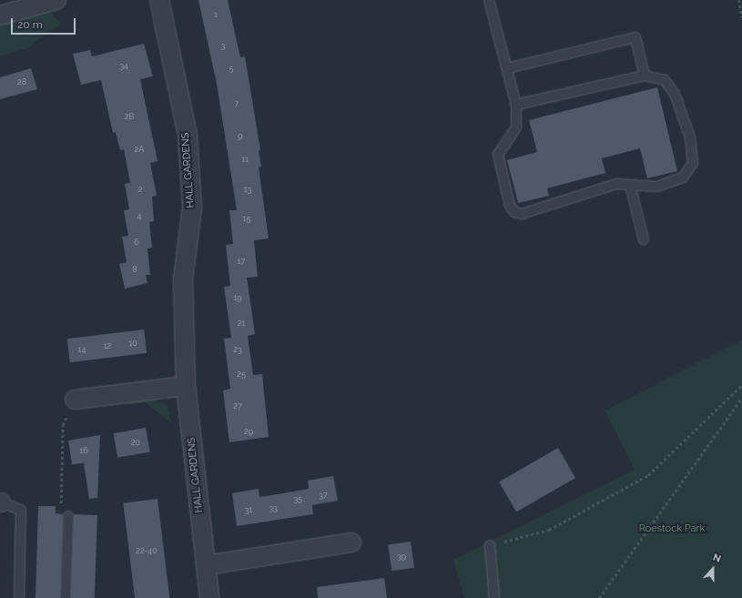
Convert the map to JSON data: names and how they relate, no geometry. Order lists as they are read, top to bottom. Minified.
{"streets":{"street":["HALL GARDENS"]},"parks":["Roestock Park"],"house_numbers":["1","3","34","5","28","7","2B","9","2A","11","2","13","4","15","6","17","8","19","21","10","12","14","23","25","27","29","20","16","37","35","33","31","22-40","39"],"scale_bar":"20 m","north":"top"}
